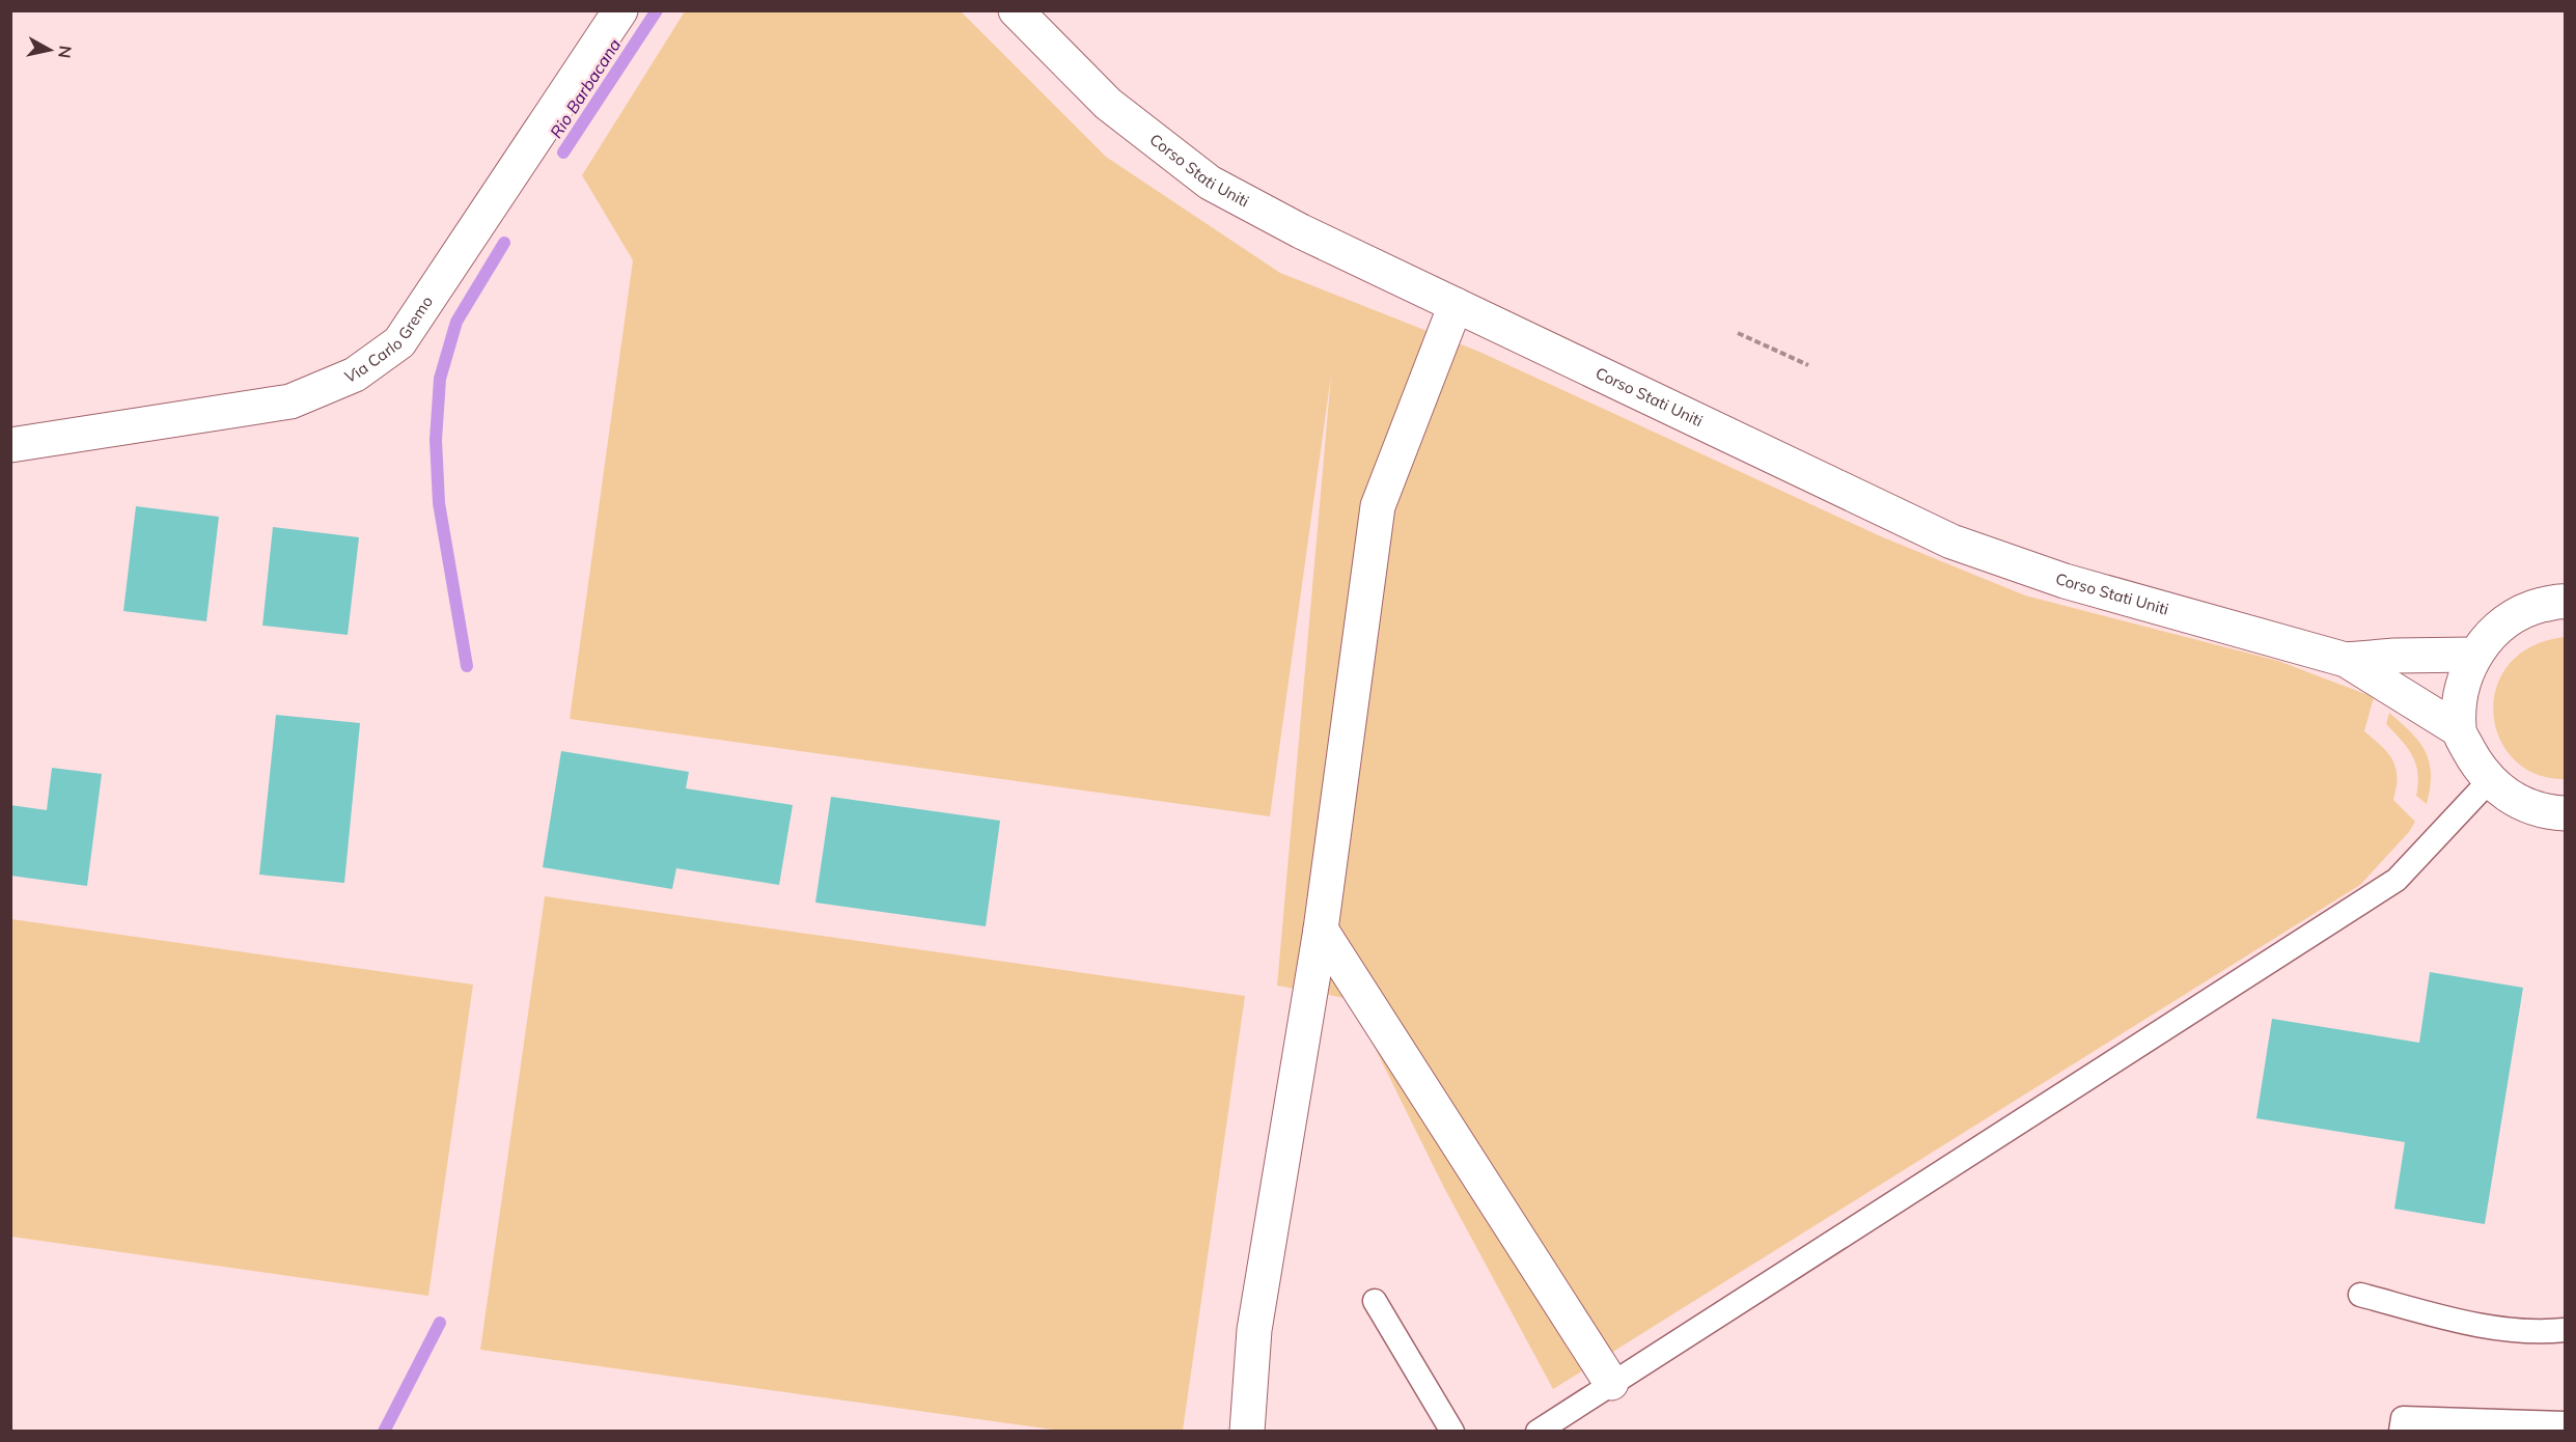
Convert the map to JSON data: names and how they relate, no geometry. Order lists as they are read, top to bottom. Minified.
{"streets":{"street":["Corso Stati Uniti","Via Carlo Gremo"]},"water":["Rio Barbacana"],"north":"right"}
